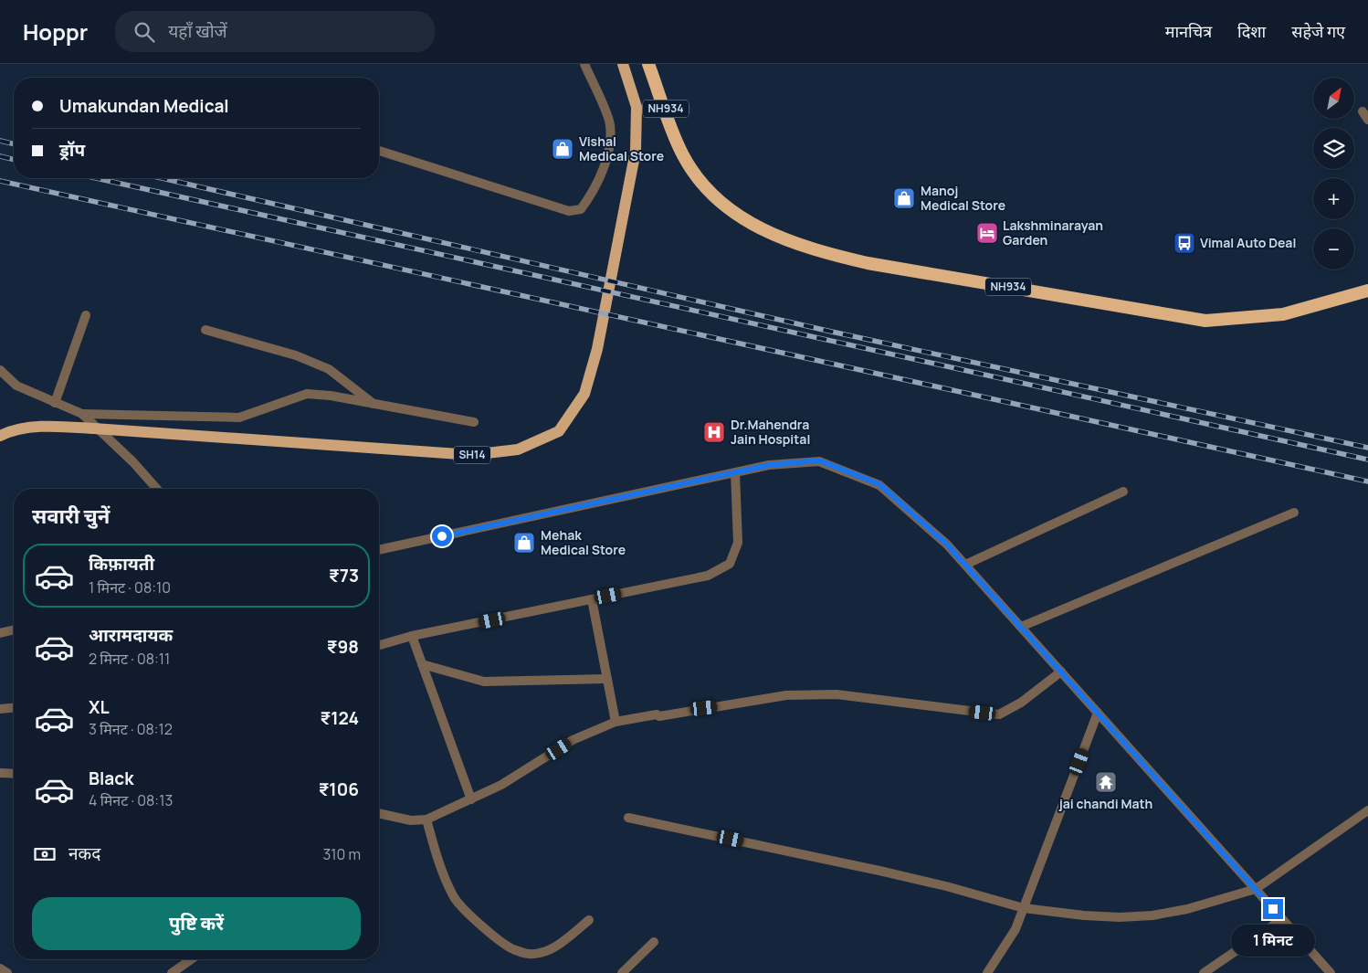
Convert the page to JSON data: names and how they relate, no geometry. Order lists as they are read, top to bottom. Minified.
{"streets":{"highway":["NH934"],"main road":["SH14"]},"places":{"shop":["Vishal Medical Store","Manoj Medical Store","Mehak Medical Store"],"hotel":["Lakshminarayan Garden"],"bus stop":["Vimal Auto Deal"],"hospital":["Dr.Mahendra Jain Hospital"],"temple":["jai chandi Math"]},"north":"top right","page":{"header":"Hoppr","search":"यहाँ खोजें","nav":["मानचित्र","दिशा","सहेजे गए"],"map_buttons":["+","−"],"banner":["Umakundan Medical","ड्रॉप"],"heading":"सवारी चुनें","list":[{"name":"किफ़ायती","note":"1 मिनट · 08:10","value":"₹73"},{"name":"आरामदायक","note":"2 मिनट · 08:11","value":"₹98"},{"name":"XL","note":"3 मिनट · 08:12","value":"₹124"},{"name":"Black","note":"4 मिनट · 08:13","value":"₹106"}],"pay":["नकद","310 m"],"buttons":"पुष्टि करें","bubble":"1 मिनट"}}
